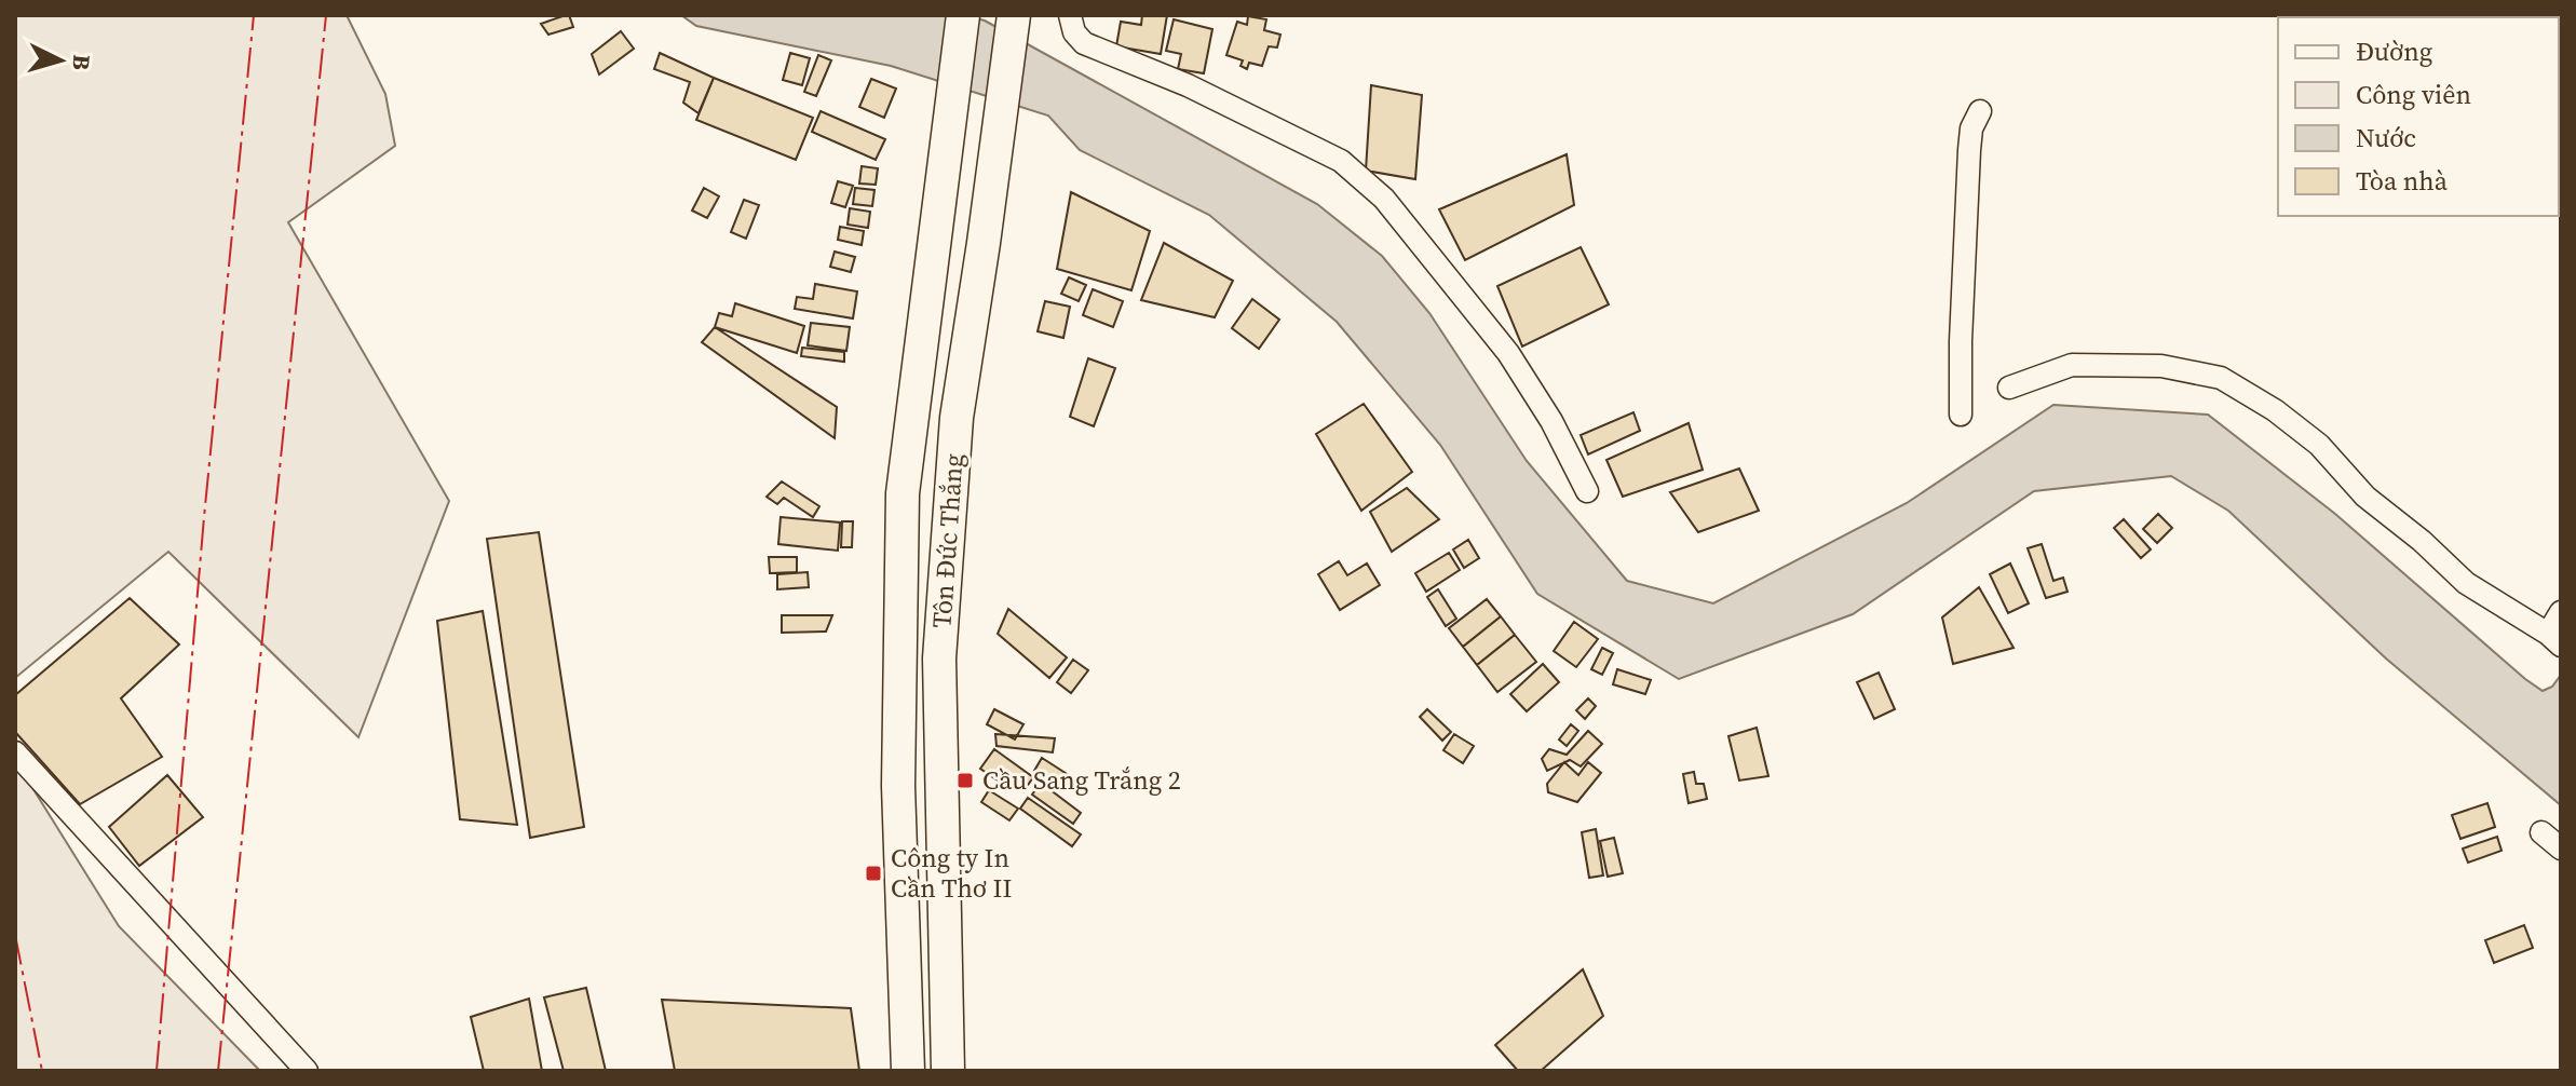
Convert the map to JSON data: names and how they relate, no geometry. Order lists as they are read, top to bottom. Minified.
{"streets":{"highway":["Tôn Đức Thắng"]},"places":{"transit":["Cầu Sang Trắng 2","Công ty In Cần Thơ II"]},"legend":["Đường","Công viên","Nước","Tòa nhà"],"north":"right"}
